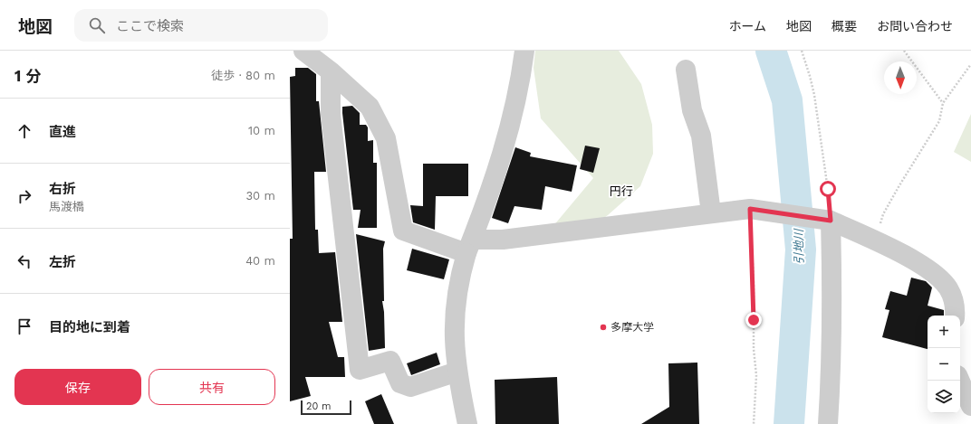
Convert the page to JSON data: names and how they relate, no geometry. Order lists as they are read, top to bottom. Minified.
{"districts":["円行"],"water":["引地川"],"places":["多摩大学"],"scale_bar":"20 m","north":"bottom","page":{"header":"地図","search":"ここで検索","nav":["ホーム","地図","概要","お問い合わせ"],"heading":["1 分","徒歩 · 80 m"],"list":[["直進","10 m"],["右折","馬渡橋","30 m"],["左折","40 m"],"目的地に到着"],"map_buttons":["+","−"],"buttons":["保存","共有"],"scale":"20 m"}}
